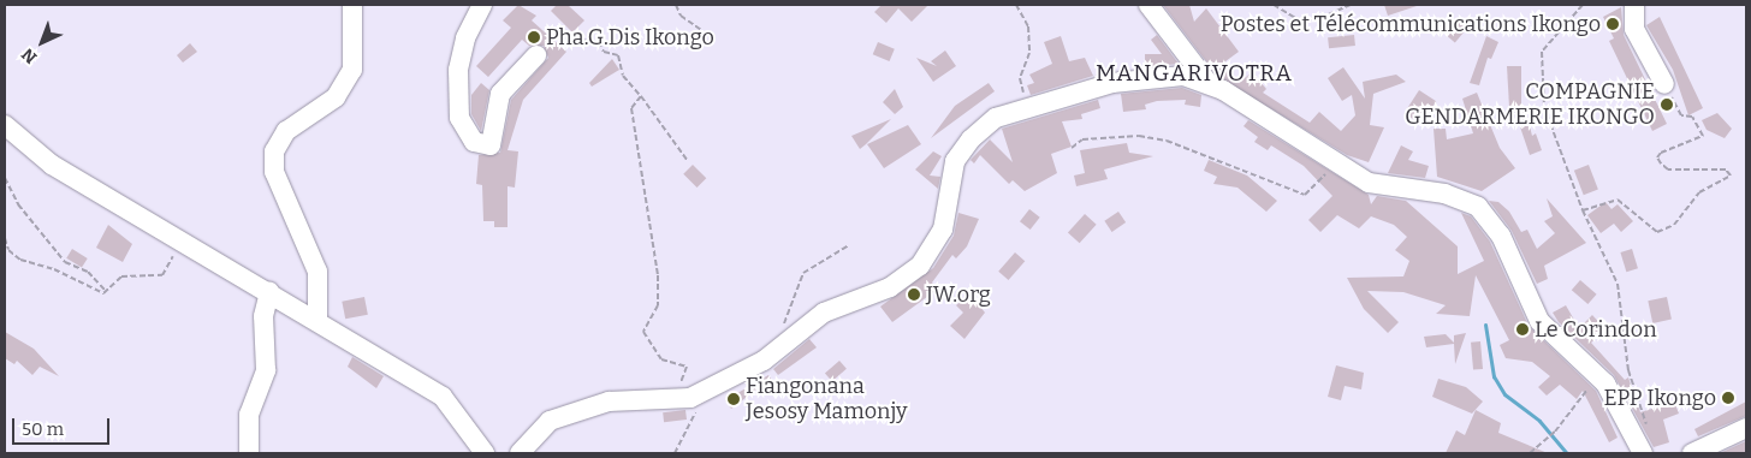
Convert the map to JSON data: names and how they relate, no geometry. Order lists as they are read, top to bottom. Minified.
{"districts":["MANGARIVOTRA"],"places":["Postes et Télécommunications Ikongo","Pha.G.Dis Ikongo","COMPAGNIE GENDARMERIE IKONGO","JW.org","Le Corindon","EPP Ikongo","Fiangonana Jesosy Mamonjy"],"scale_bar":"50 m","north":"bottom left"}
